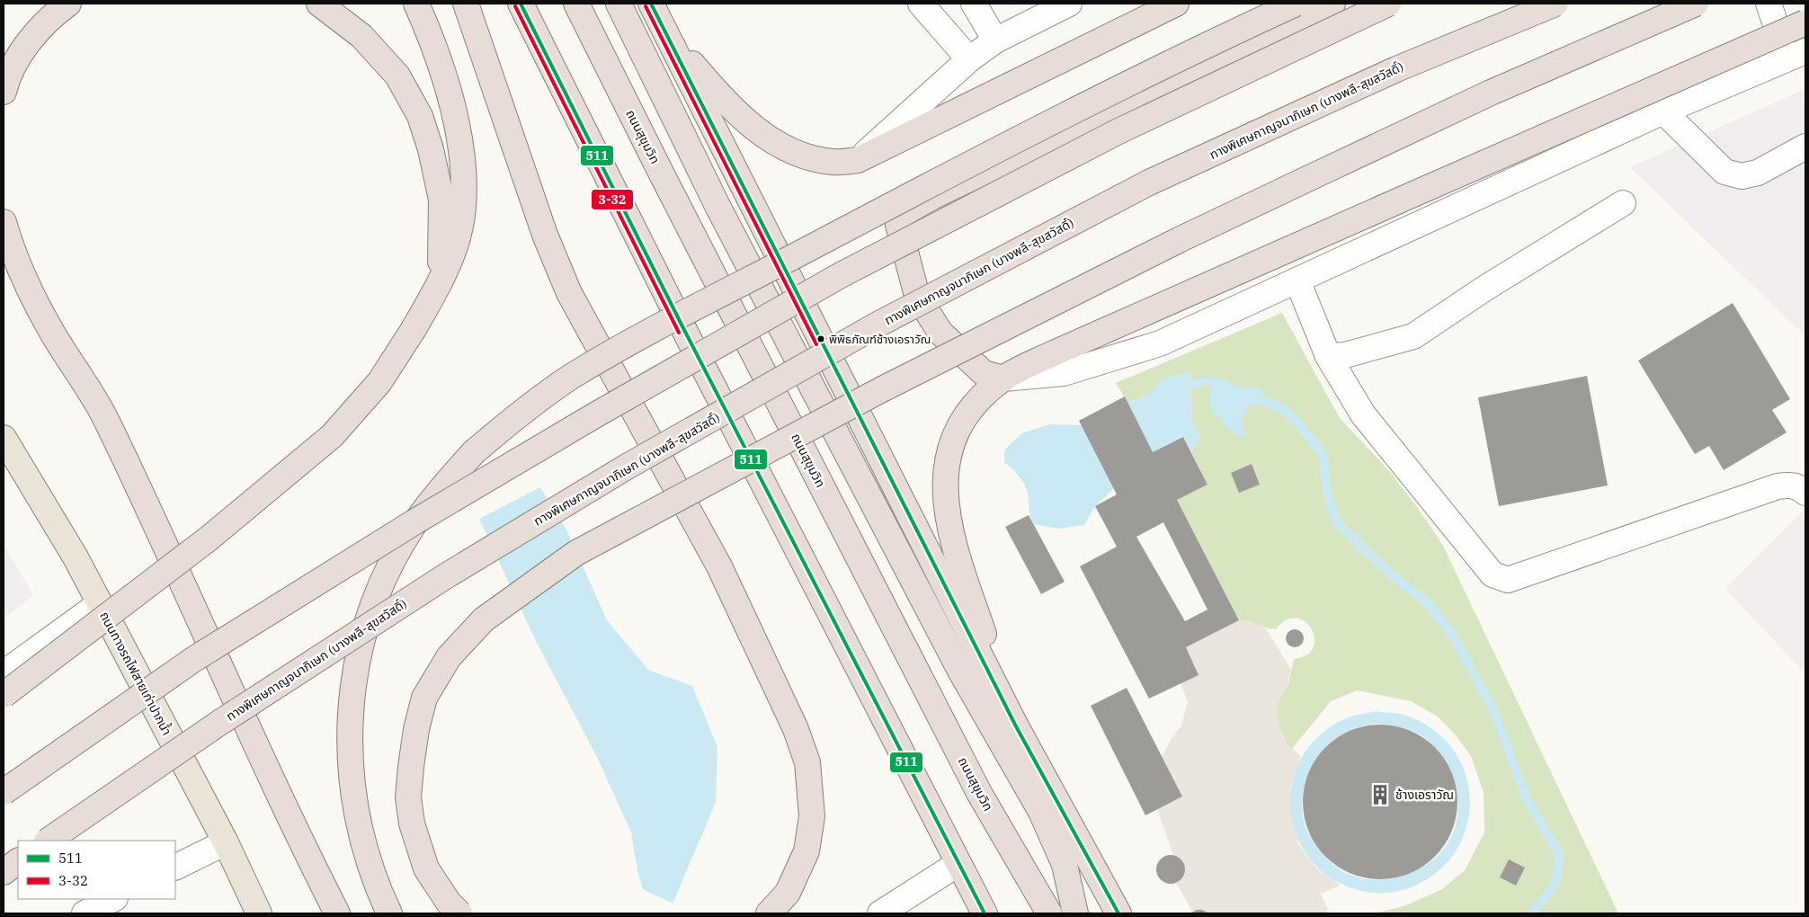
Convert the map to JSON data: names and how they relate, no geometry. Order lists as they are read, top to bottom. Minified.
{"streets":{"highway":["ทางพิเศษกาญจนาภิเษก (บางพลี-สุขสวัสดิ์)","ถนนสุขุมวิท"],"main road":["ถนนทางรถไฟสายเก่าปากน้ำ"]},"places":{"other":["พิพิธภัณฑ์ช้างเอราวัณ"],"building":["ช้างเอราวัณ"]},"lines":["transit line 511","transit line 3-32"],"legend":["511","3-32"]}
